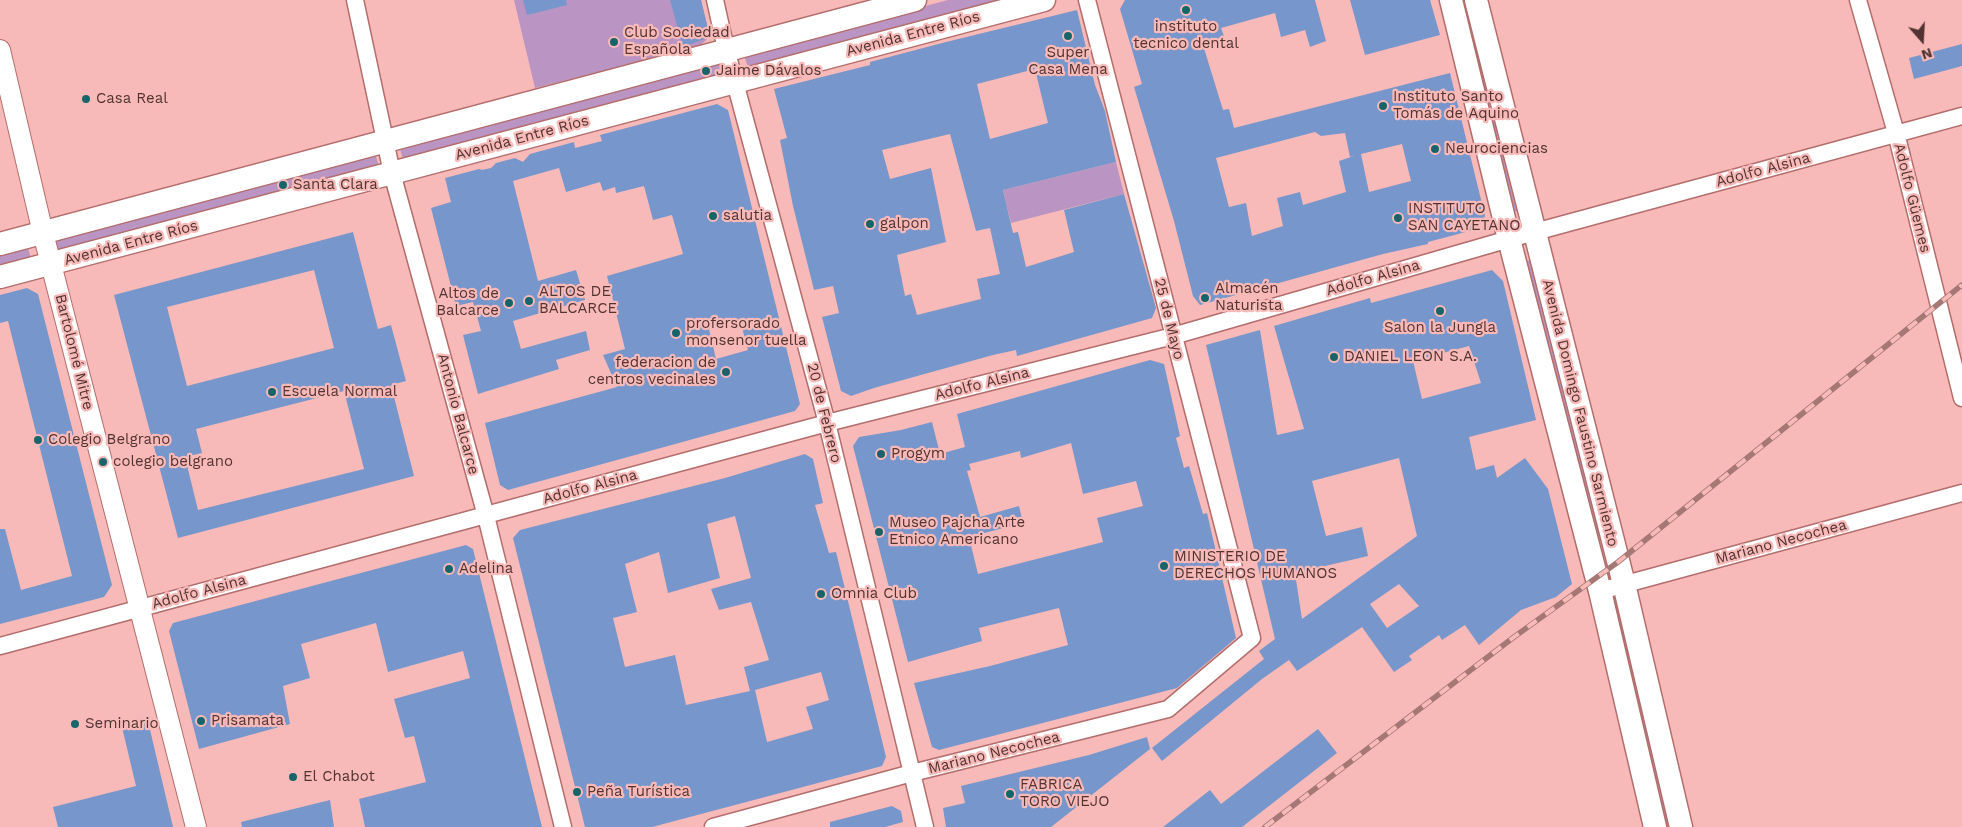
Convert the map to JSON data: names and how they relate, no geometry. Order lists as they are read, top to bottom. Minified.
{"streets":{"main road":["Avenida Entre Ríos","Avenida Domingo Faustino Sarmiento"],"street":["Adolfo Alsina","Adolfo Güemes","25 de Mayo","Bartolomé Mitre","20 de Febrero","Antonio Balcarce","Mariano Necochea"]},"crossings":[["Avenida Entre Ríos","Bartolomé Mitre"],["Avenida Entre Ríos","20 de Febrero"],["Avenida Entre Ríos","Antonio Balcarce"],["Adolfo Alsina","Adolfo Güemes"],["Adolfo Alsina","25 de Mayo"],["Adolfo Alsina","Bartolomé Mitre"],["Adolfo Alsina","20 de Febrero"],["Adolfo Alsina","Avenida Domingo Faustino Sarmiento"],["Adolfo Alsina","Antonio Balcarce"],["25 de Mayo","Mariano Necochea"],["20 de Febrero","Mariano Necochea"],["Avenida Domingo Faustino Sarmiento","Mariano Necochea"]],"places":["instituto tecnico dental","Super Casa Mena","Club Sociedad Española","Jaime Dávalos","Casa Real","Instituto Santo Tomás de Aquino","Neurociencias","Santa Clara","salutia","INSTITUTO SAN CAYETANO","galpon","Almacén Naturista","ALTOS DE BALCARCE","Altos de Balcarce","Salon la Jungla","profersorado monsenor tuella","DANIEL LEON S.A.","federacion de centros vecinales","Escuela Normal","Colegio Belgrano","Progym","colegio belgrano","Museo Pajcha Arte Etnico Americano","MINISTERIO DE DERECHOS HUMANOS","Adelina","Omnia Club","Prisamata","Seminario","El Chabot","Peña Turística","FABRICA TORO VIEJO"],"north":"bottom"}
